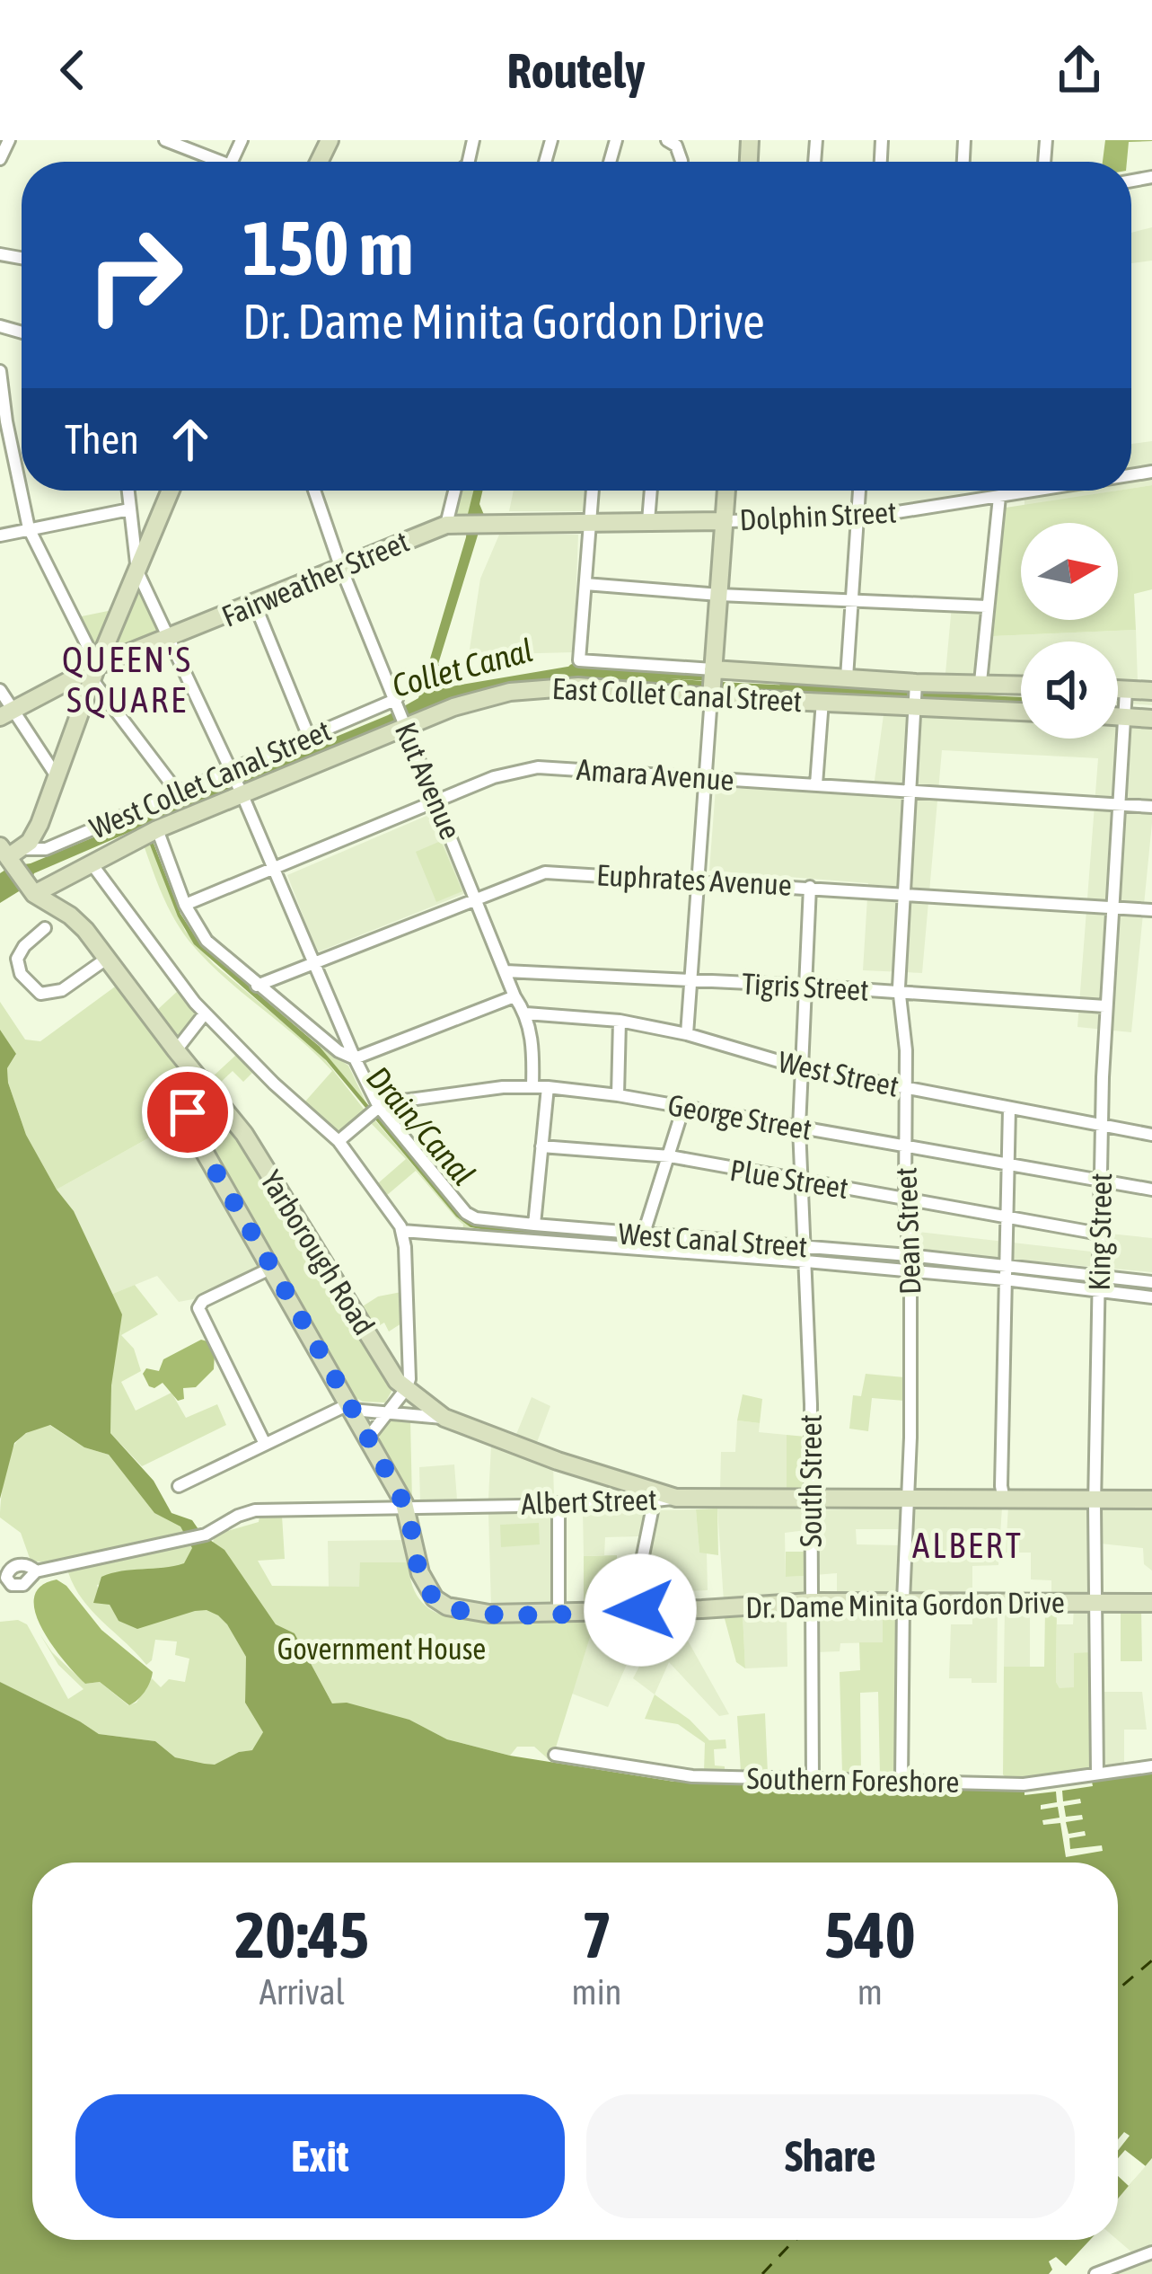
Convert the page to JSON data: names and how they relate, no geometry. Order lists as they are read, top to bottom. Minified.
{"streets":{"street":["Dolphin Street","Fairweather Street","East Collet Canal Street","Amara Avenue","West Collet Canal Street","Kut Avenue","Euphrates Avenue","Tigris Street","West Street","George Street","Plue Street","Dean Street","King Street","West Canal Street","Yarborough Road","South Street","Albert Street","Dr. Dame Minita Gordon Drive","Southern Foreshore"]},"crossings":[["Dolphin Street","Fairweather Street"],["Fairweather Street","Kut Avenue"],["Fairweather Street","West Canal Street"],["East Collet Canal Street","West Collet Canal Street"],["East Collet Canal Street","Kut Avenue"],["East Collet Canal Street","Dean Street"],["East Collet Canal Street","West Canal Street"],["East Collet Canal Street","Yarborough Road"],["Amara Avenue","Kut Avenue"],["Amara Avenue","Dean Street"],["Amara Avenue","King Street"],["Amara Avenue","West Canal Street"],["West Collet Canal Street","Kut Avenue"],["West Collet Canal Street","West Canal Street"],["Kut Avenue","Euphrates Avenue"],["Kut Avenue","Tigris Street"],["Kut Avenue","West Street"],["Kut Avenue","George Street"],["Euphrates Avenue","Dean Street"],["Euphrates Avenue","King Street"],["Euphrates Avenue","West Canal Street"],["Euphrates Avenue","South Street"],["Tigris Street","Dean Street"],["Tigris Street","King Street"],["Tigris Street","South Street"],["West Street","Dean Street"],["West Street","King Street"],["West Street","South Street"],["George Street","Dean Street"],["George Street","King Street"],["George Street","West Canal Street"],["George Street","South Street"],["Plue Street","Dean Street"],["Plue Street","King Street"],["Plue Street","South Street"],["Dean Street","Albert Street"],["Dean Street","Dr. Dame Minita Gordon Drive"],["Dean Street","Southern Foreshore"],["King Street","Albert Street"],["King Street","Dr. Dame Minita Gordon Drive"],["King Street","Southern Foreshore"],["Yarborough Road","Albert Street"],["South Street","Albert Street"],["South Street","Dr. Dame Minita Gordon Drive"],["South Street","Southern Foreshore"],["Albert Street","Dr. Dame Minita Gordon Drive"]],"districts":["QUEEN'S SQUARE","ALBERT"],"water":["Collet Canal","Drain/Canal"],"parks":["Government House"],"north":"right","page":{"header":"Routely","turn":["150 m","Dr. Dame Minita Gordon Drive"],"then":"Then","eta":["20:45","Arrival","7","min","540","m"],"buttons":["Exit","Share"]}}
